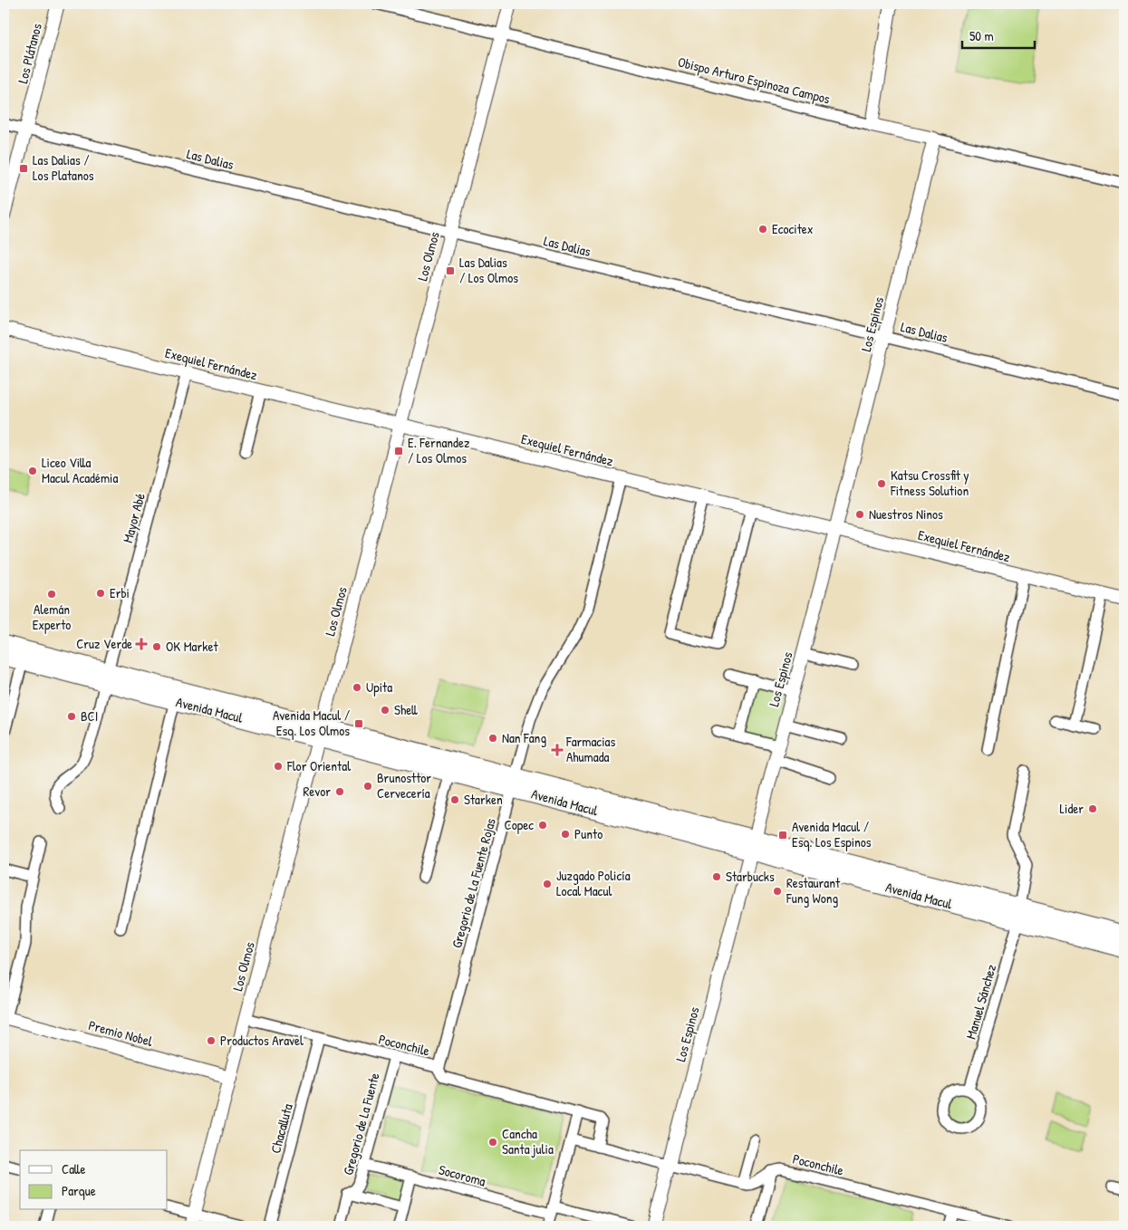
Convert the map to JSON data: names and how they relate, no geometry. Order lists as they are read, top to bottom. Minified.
{"streets":{"main road":["Avenida Macul"],"street":["Los Plátanos","Obispo Arturo Espinoza Campos","Las Dalias","Los Olmos","Los Espinos","Exequiel Fernández","Mayor Abé","Gregorio de La Fuente Rojas","Manuel Sánchez","Premio Nobel","Poconchile","Gregorio de La Fuente","Chacalluta","Socoroma"]},"crossings":[["Los Plátanos","Las Dalias"],["Obispo Arturo Espinoza Campos","Los Olmos"],["Obispo Arturo Espinoza Campos","Los Espinos"],["Las Dalias","Los Olmos"],["Las Dalias","Los Espinos"],["Los Olmos","Exequiel Fernández"],["Los Olmos","Avenida Macul"],["Los Olmos","Premio Nobel"],["Los Olmos","Poconchile"],["Los Espinos","Exequiel Fernández"],["Los Espinos","Avenida Macul"],["Exequiel Fernández","Mayor Abé"],["Exequiel Fernández","Gregorio de La Fuente Rojas"],["Mayor Abé","Avenida Macul"],["Avenida Macul","Gregorio de La Fuente Rojas"],["Avenida Macul","Manuel Sánchez"],["Gregorio de La Fuente Rojas","Poconchile"],["Poconchile","Gregorio de La Fuente"],["Poconchile","Chacalluta"],["Gregorio de La Fuente","Socoroma"]],"places":{"transit":["Las Dalias / Los Platanos","Las Dalias / Los Olmos","E. Fernandez / Los Olmos","Avenida Macul / Esq. Los Olmos","Avenida Macul / Esq. Los Espinos"],"other":["Ecocitex","Liceo Villa Macul Académia","Katsu Crossfit y Fitness Solution","Nuestros Ninos","Erbi","Alemán Experto","OK Market","Upita","Shell","BCI","Nan Fang","Flor Oriental","Brunosttor Cervecería","Revor","Starken","Lider","Copec","Punto","Starbucks","Juzgado Policía Local Macul","Restaurant Fung Wong","Productos Aravel","Cancha Santa julia"],"health":["Cruz Verde","Farmacias Ahumada"]},"legend":["Calle","Parque"],"scale_bar":"50 m"}
